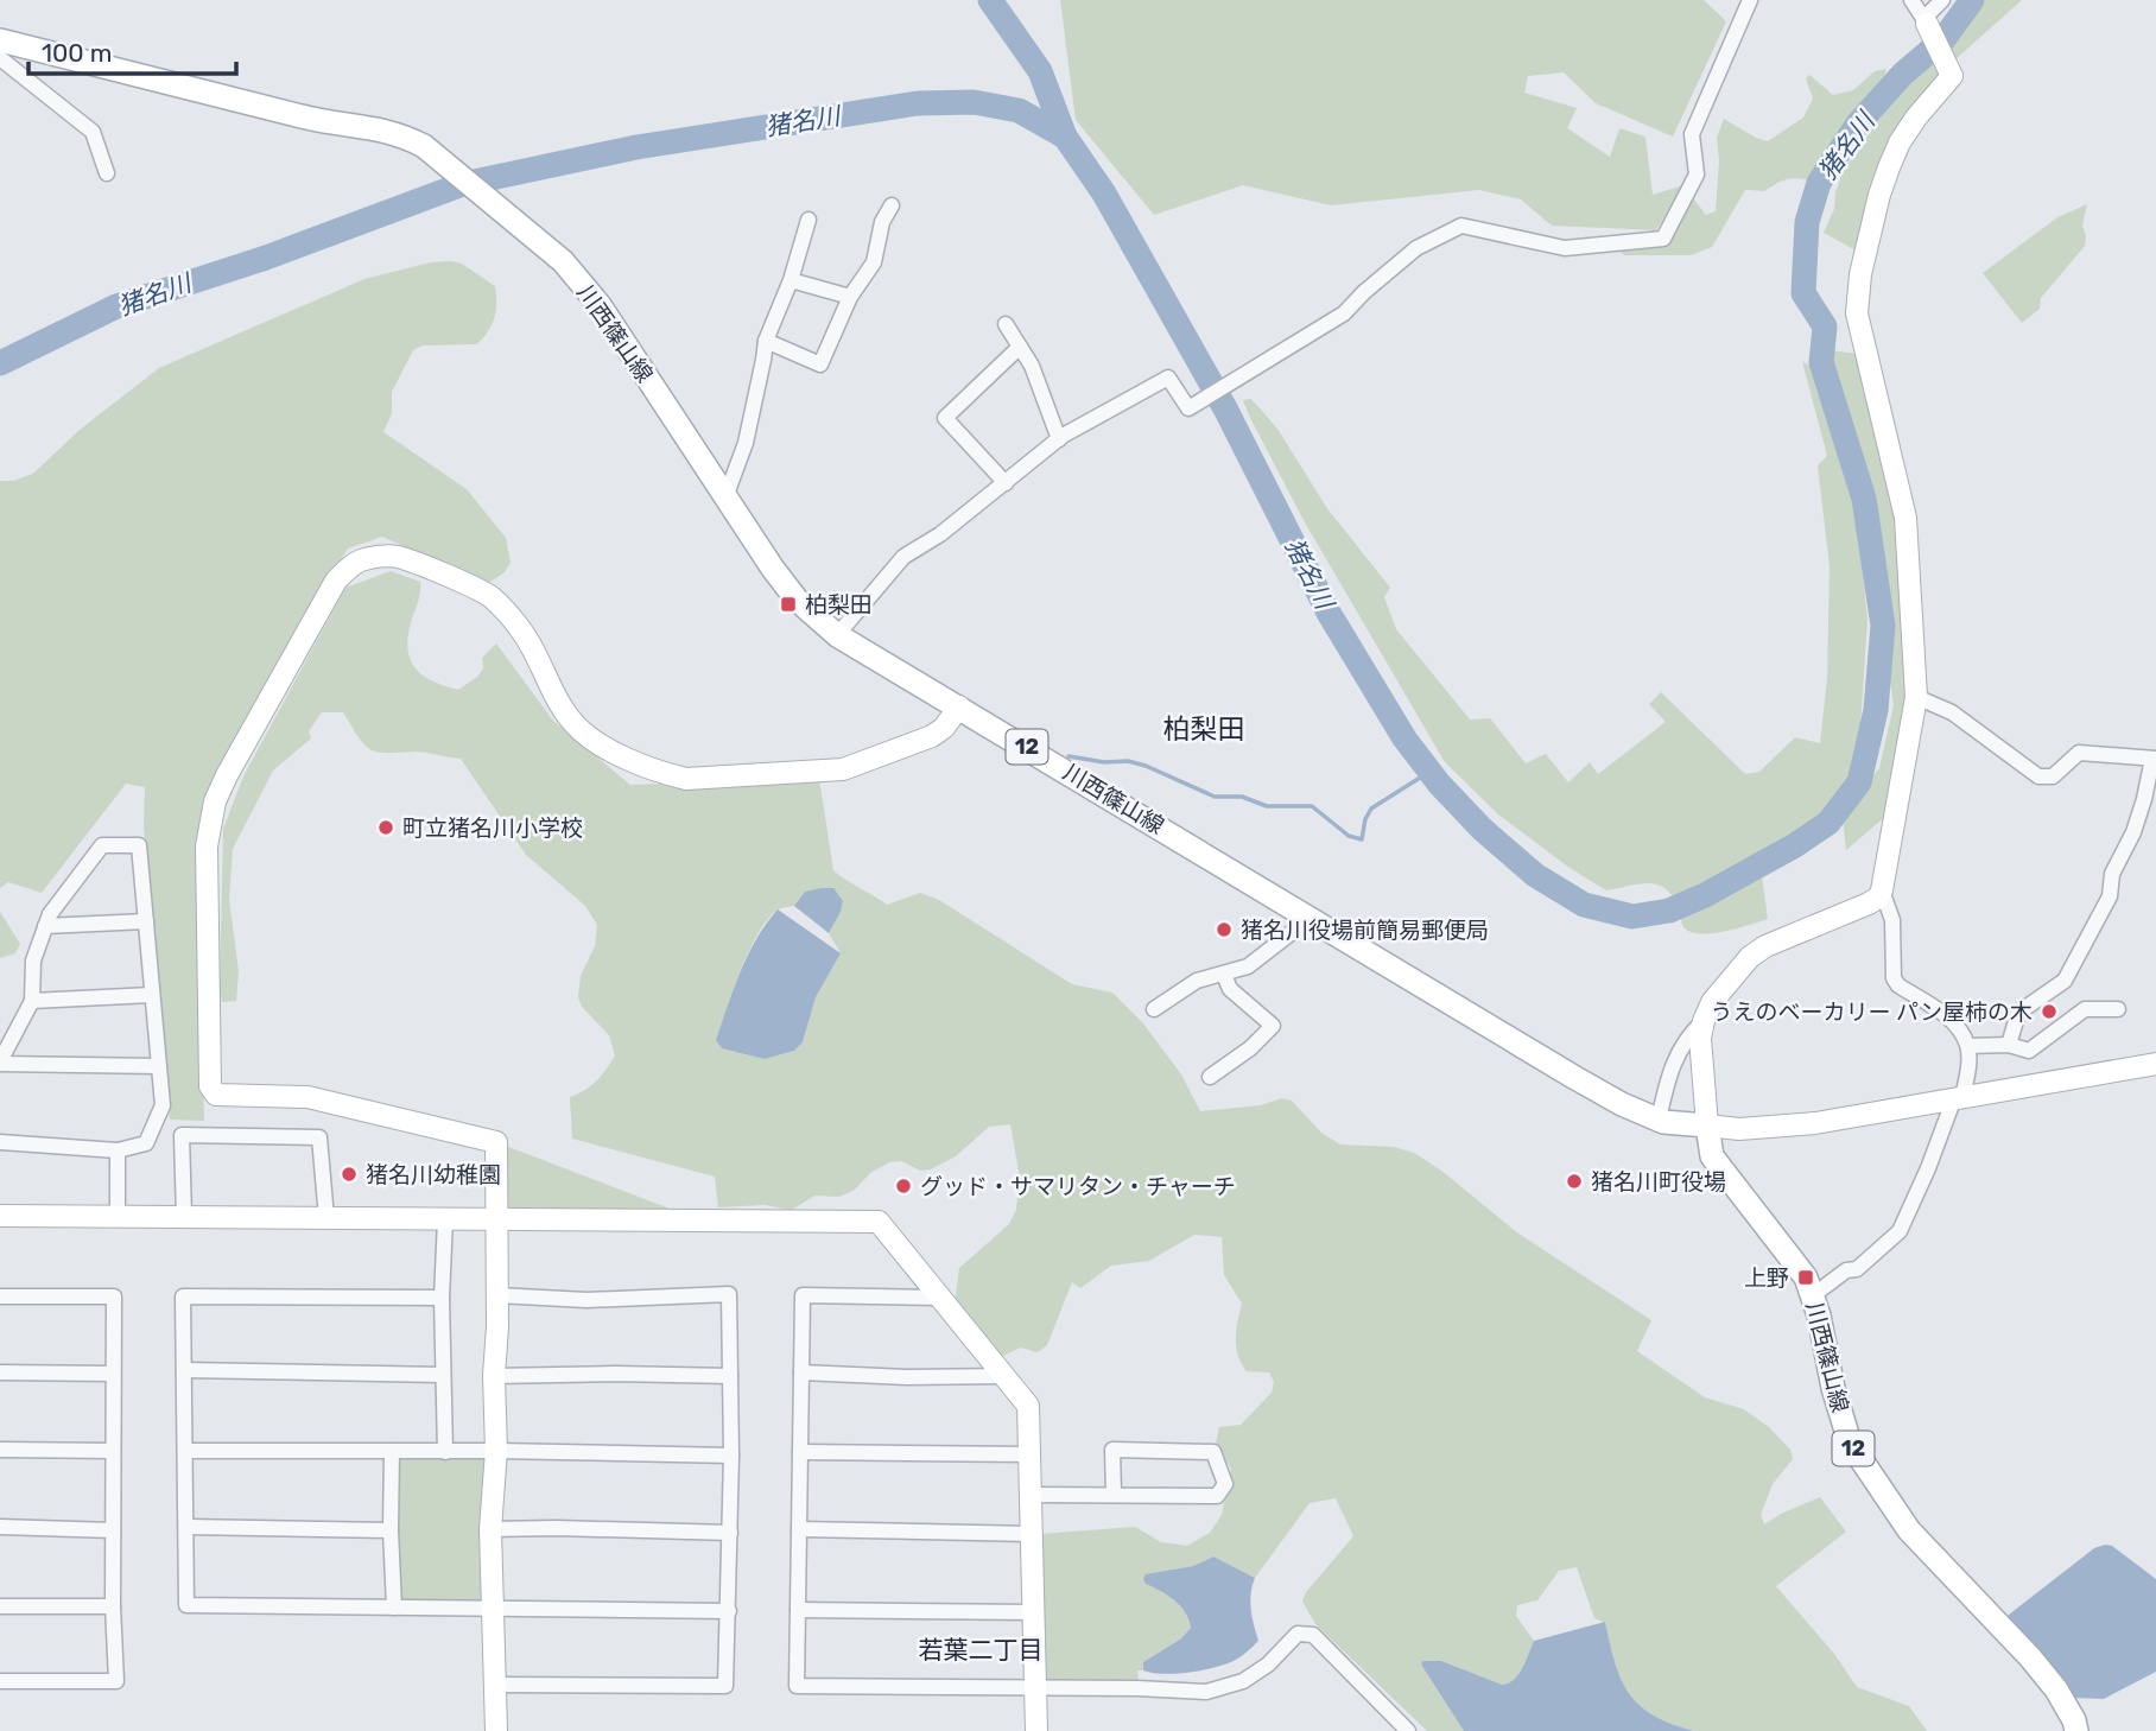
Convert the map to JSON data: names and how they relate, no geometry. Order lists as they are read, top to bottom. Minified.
{"streets":{"main road":["川西篠山線","12"]},"districts":["柏梨田","若葉二丁目"],"water":["猪名川"],"places":{"transit":["柏梨田","上野"],"other":["町立猪名川小学校","猪名川役場前簡易郵便局","うえのベーカリー パン屋柿の木","猪名川幼稚園","猪名川町役場","グッド・サマリタン・チャーチ"]},"scale_bar":"100 m"}
